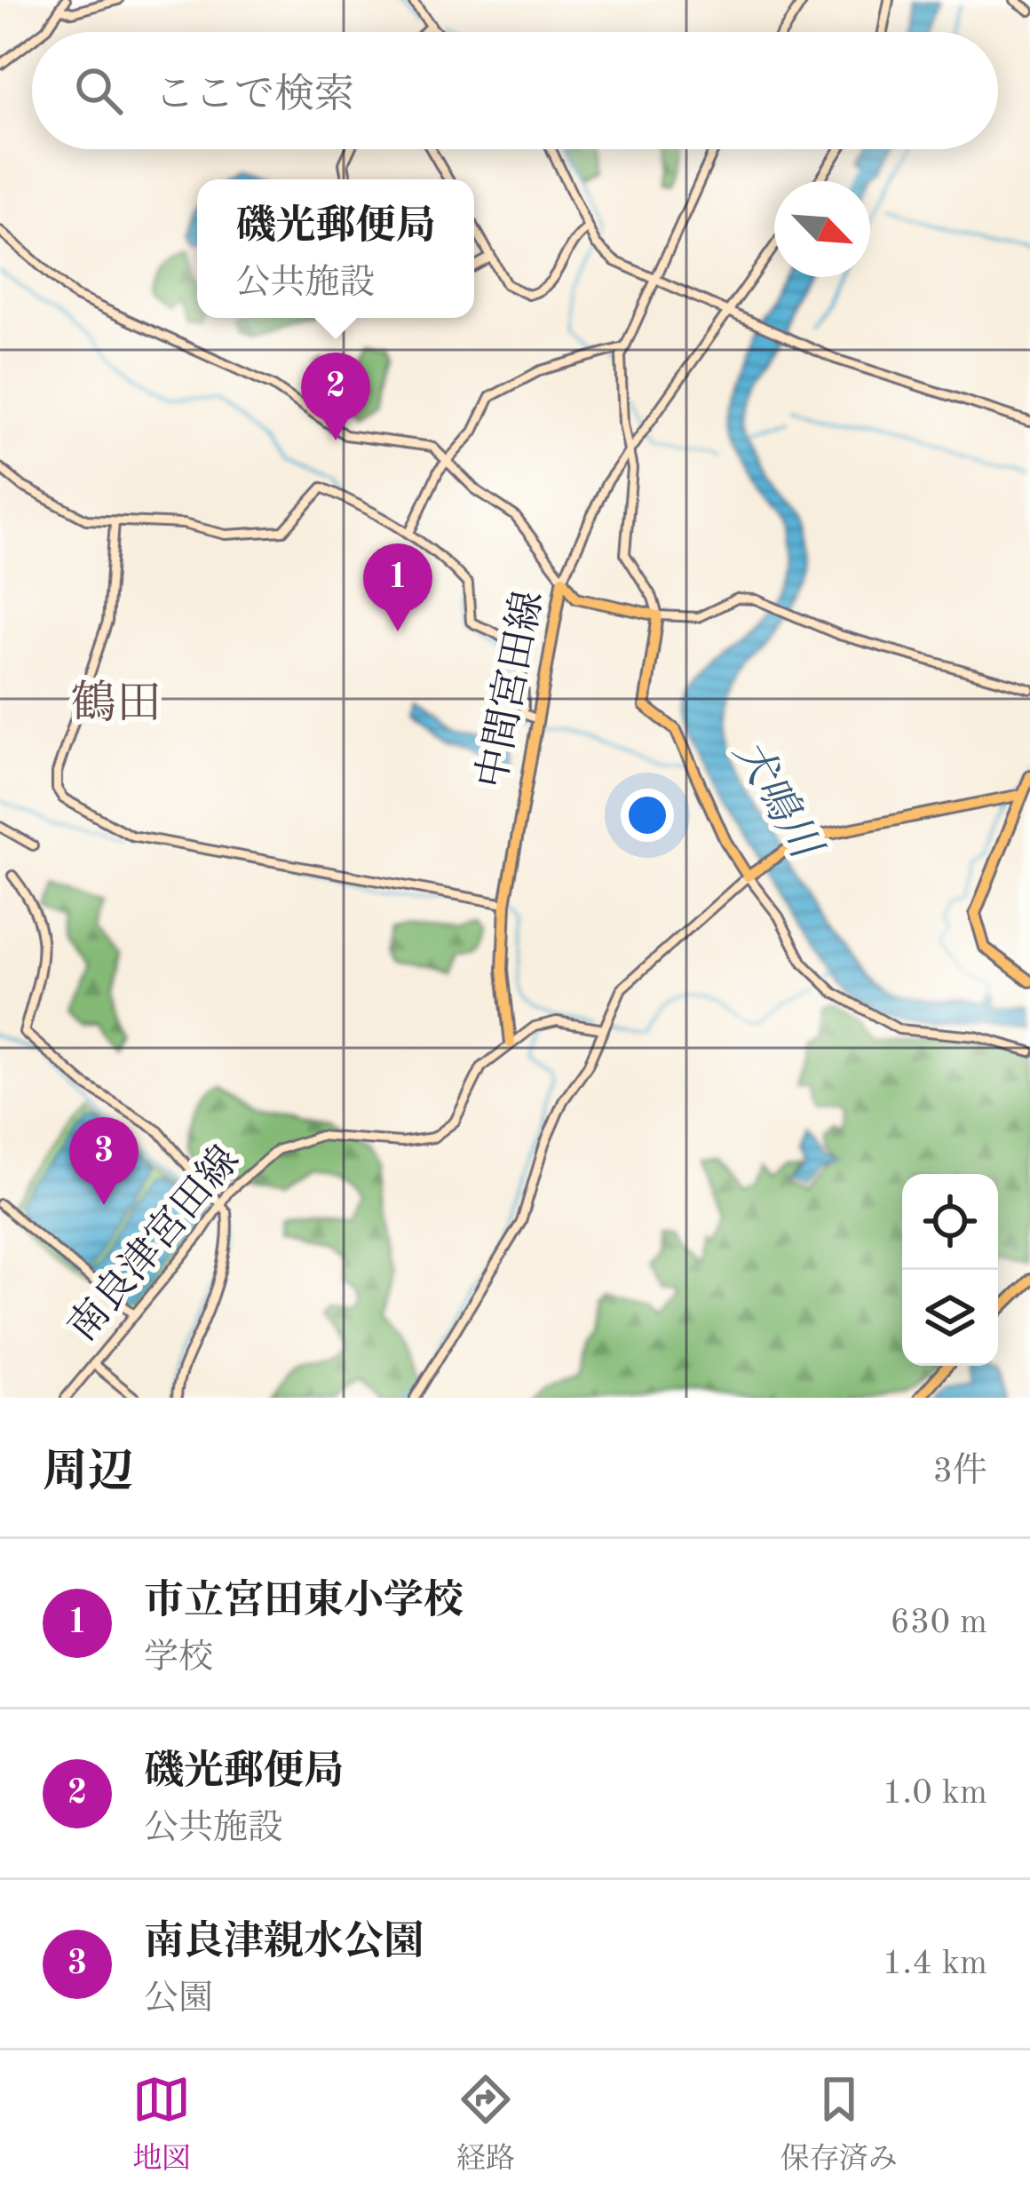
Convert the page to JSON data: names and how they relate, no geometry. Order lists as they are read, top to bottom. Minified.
{"streets":{"main road":["中間宮田線"],"street":["南良津宮田線"]},"crossings":[["中間宮田線","南良津宮田線"]],"districts":["鶴田"],"water":["犬鳴川"],"north":"bottom right","page":{"search":"ここで検索","popup":["磯光郵便局","公共施設"],"pins":["2","1","3"],"heading":["周辺","3件"],"list":[{"mark":"1","name":"市立宮田東小学校","note":"学校","value":"630 m"},{"mark":"2","name":"磯光郵便局","note":"公共施設","value":"1.0 km"},{"mark":"3","name":"南良津親水公園","note":"公園","value":"1.4 km"}],"nav":["地図","経路","保存済み"]}}
